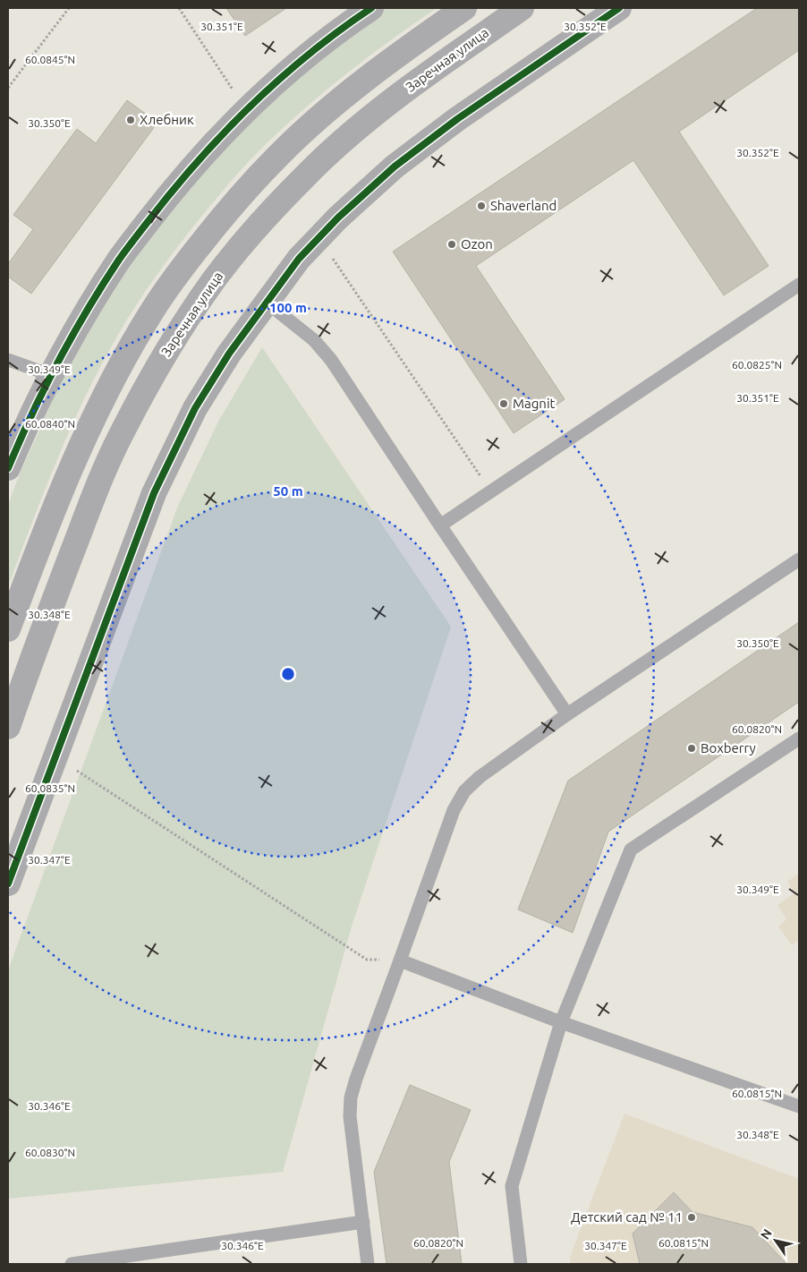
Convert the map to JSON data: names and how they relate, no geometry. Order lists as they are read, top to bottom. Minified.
{"streets":{"street":["Заречная улица"]},"places":["Хлебник","Shaverland","Ozon","Magnit","Boxberry","Детский сад № 11"],"north":"top left","coordinates":["30.351°E","30.352°E","60.0845°N","30.350°E","60.0825°N","30.349°E","60.0840°N","30.348°E","60.0820°N","60.0835°N","30.347°E","60.0815°N","30.346°E","60.0830°N"],"rings":["100 m","50 m"]}
